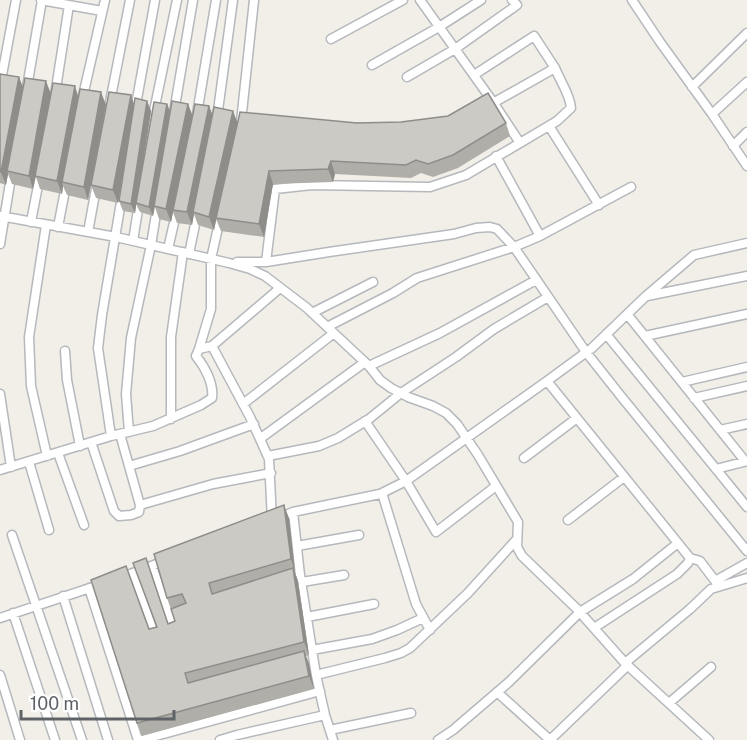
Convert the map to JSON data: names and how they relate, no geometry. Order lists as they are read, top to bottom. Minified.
{"scale_bar":"100 m"}
